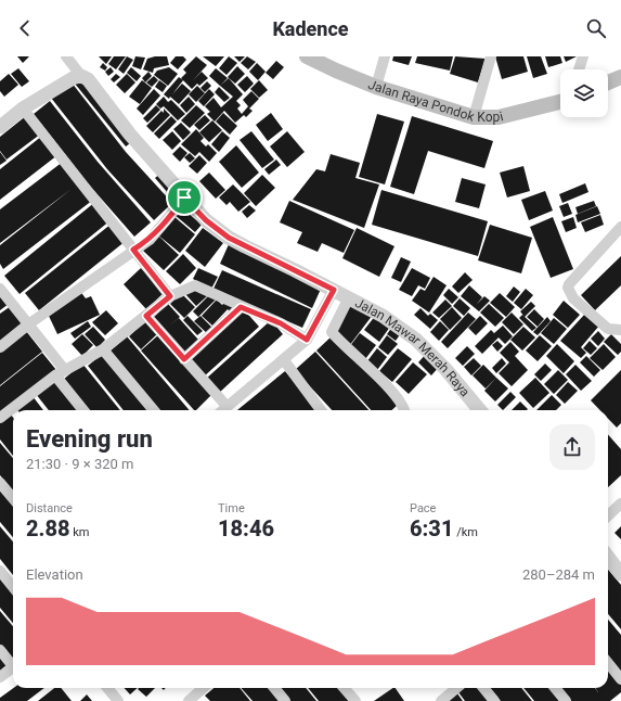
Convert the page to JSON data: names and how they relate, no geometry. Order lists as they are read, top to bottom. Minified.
{"streets":{"main road":["Jalan Raya Pondok Kopi"],"street":["Jalan Mawar Merah Raya"]},"page":{"header":"Kadence","heading":["Evening run","21:30 · 9 × 320 m"],"stats":[["Distance","2.88 km"],["Time","18:46"],["Pace","6:31 /km"]],"chart":["Elevation","280–284 m"]}}
